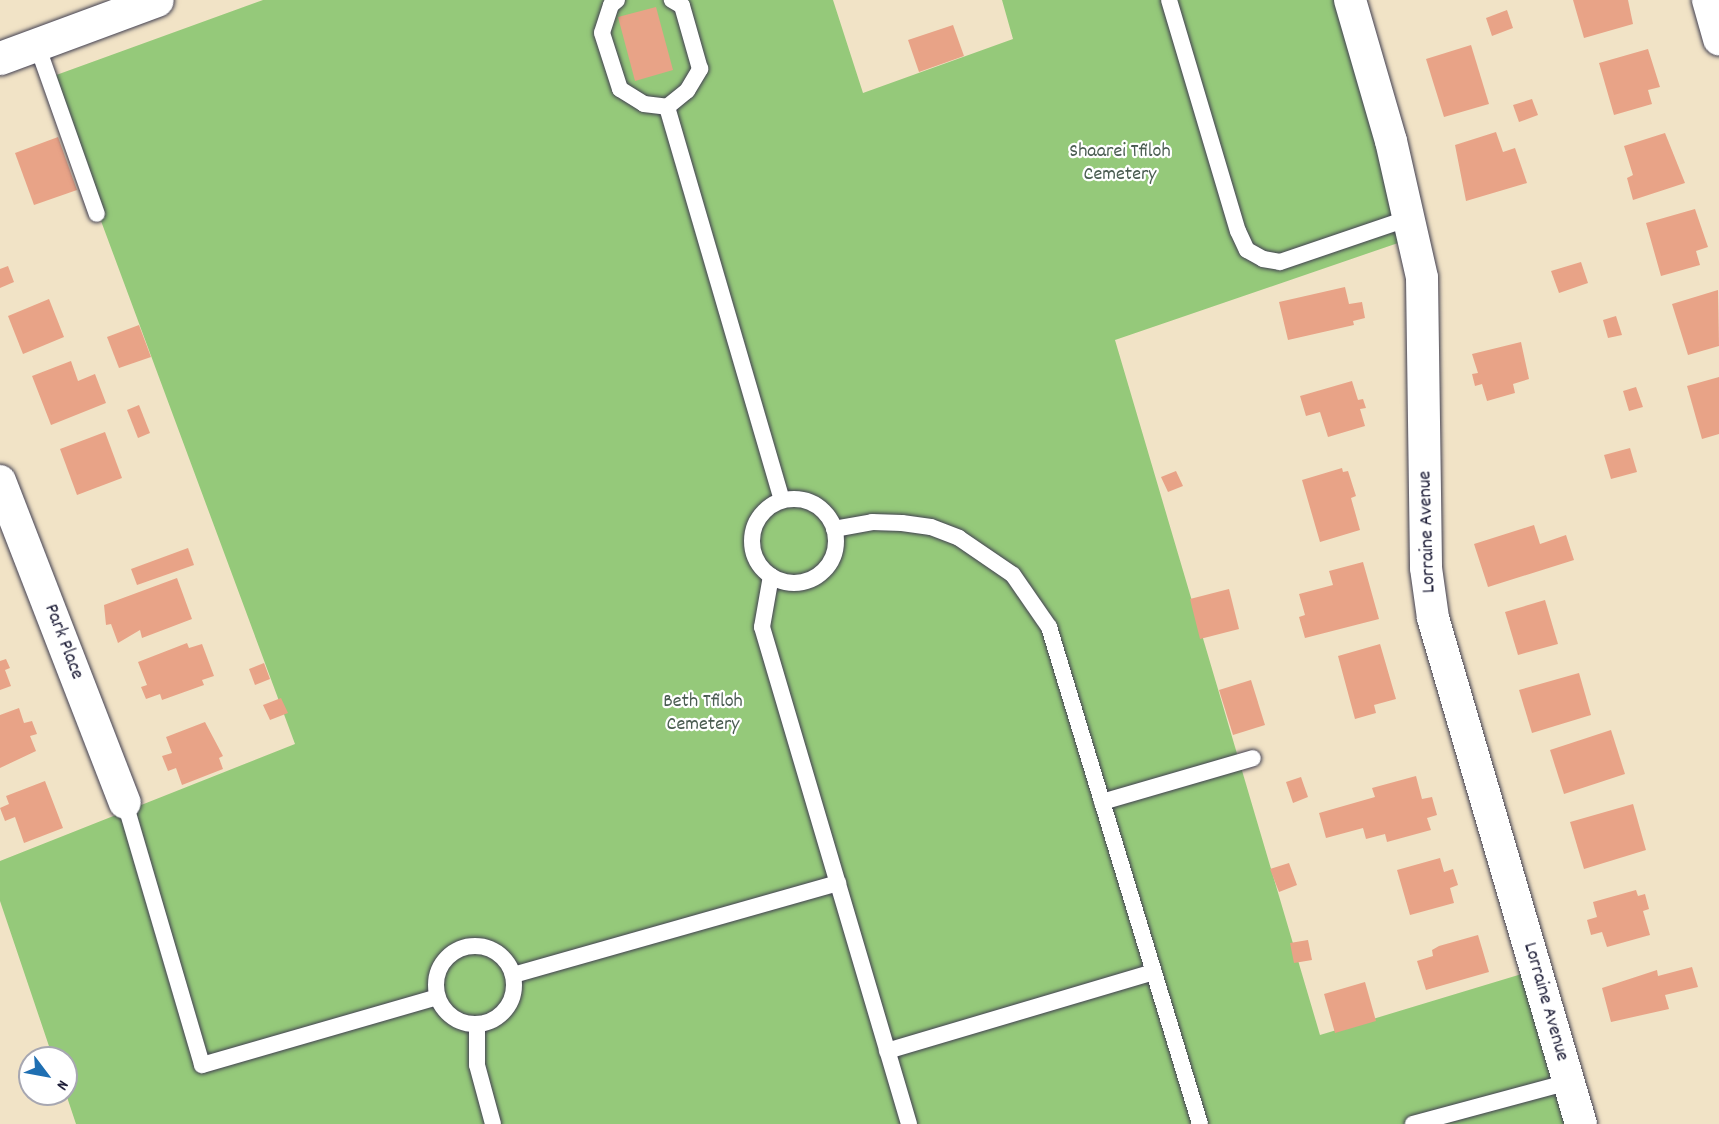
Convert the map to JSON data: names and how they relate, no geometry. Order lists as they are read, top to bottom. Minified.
{"streets":{"street":["Lorraine Avenue","Park Place"]},"parks":["Shaarei Tfiloh Cemetery","Beth Tfiloh Cemetery"],"north":"bottom right"}
